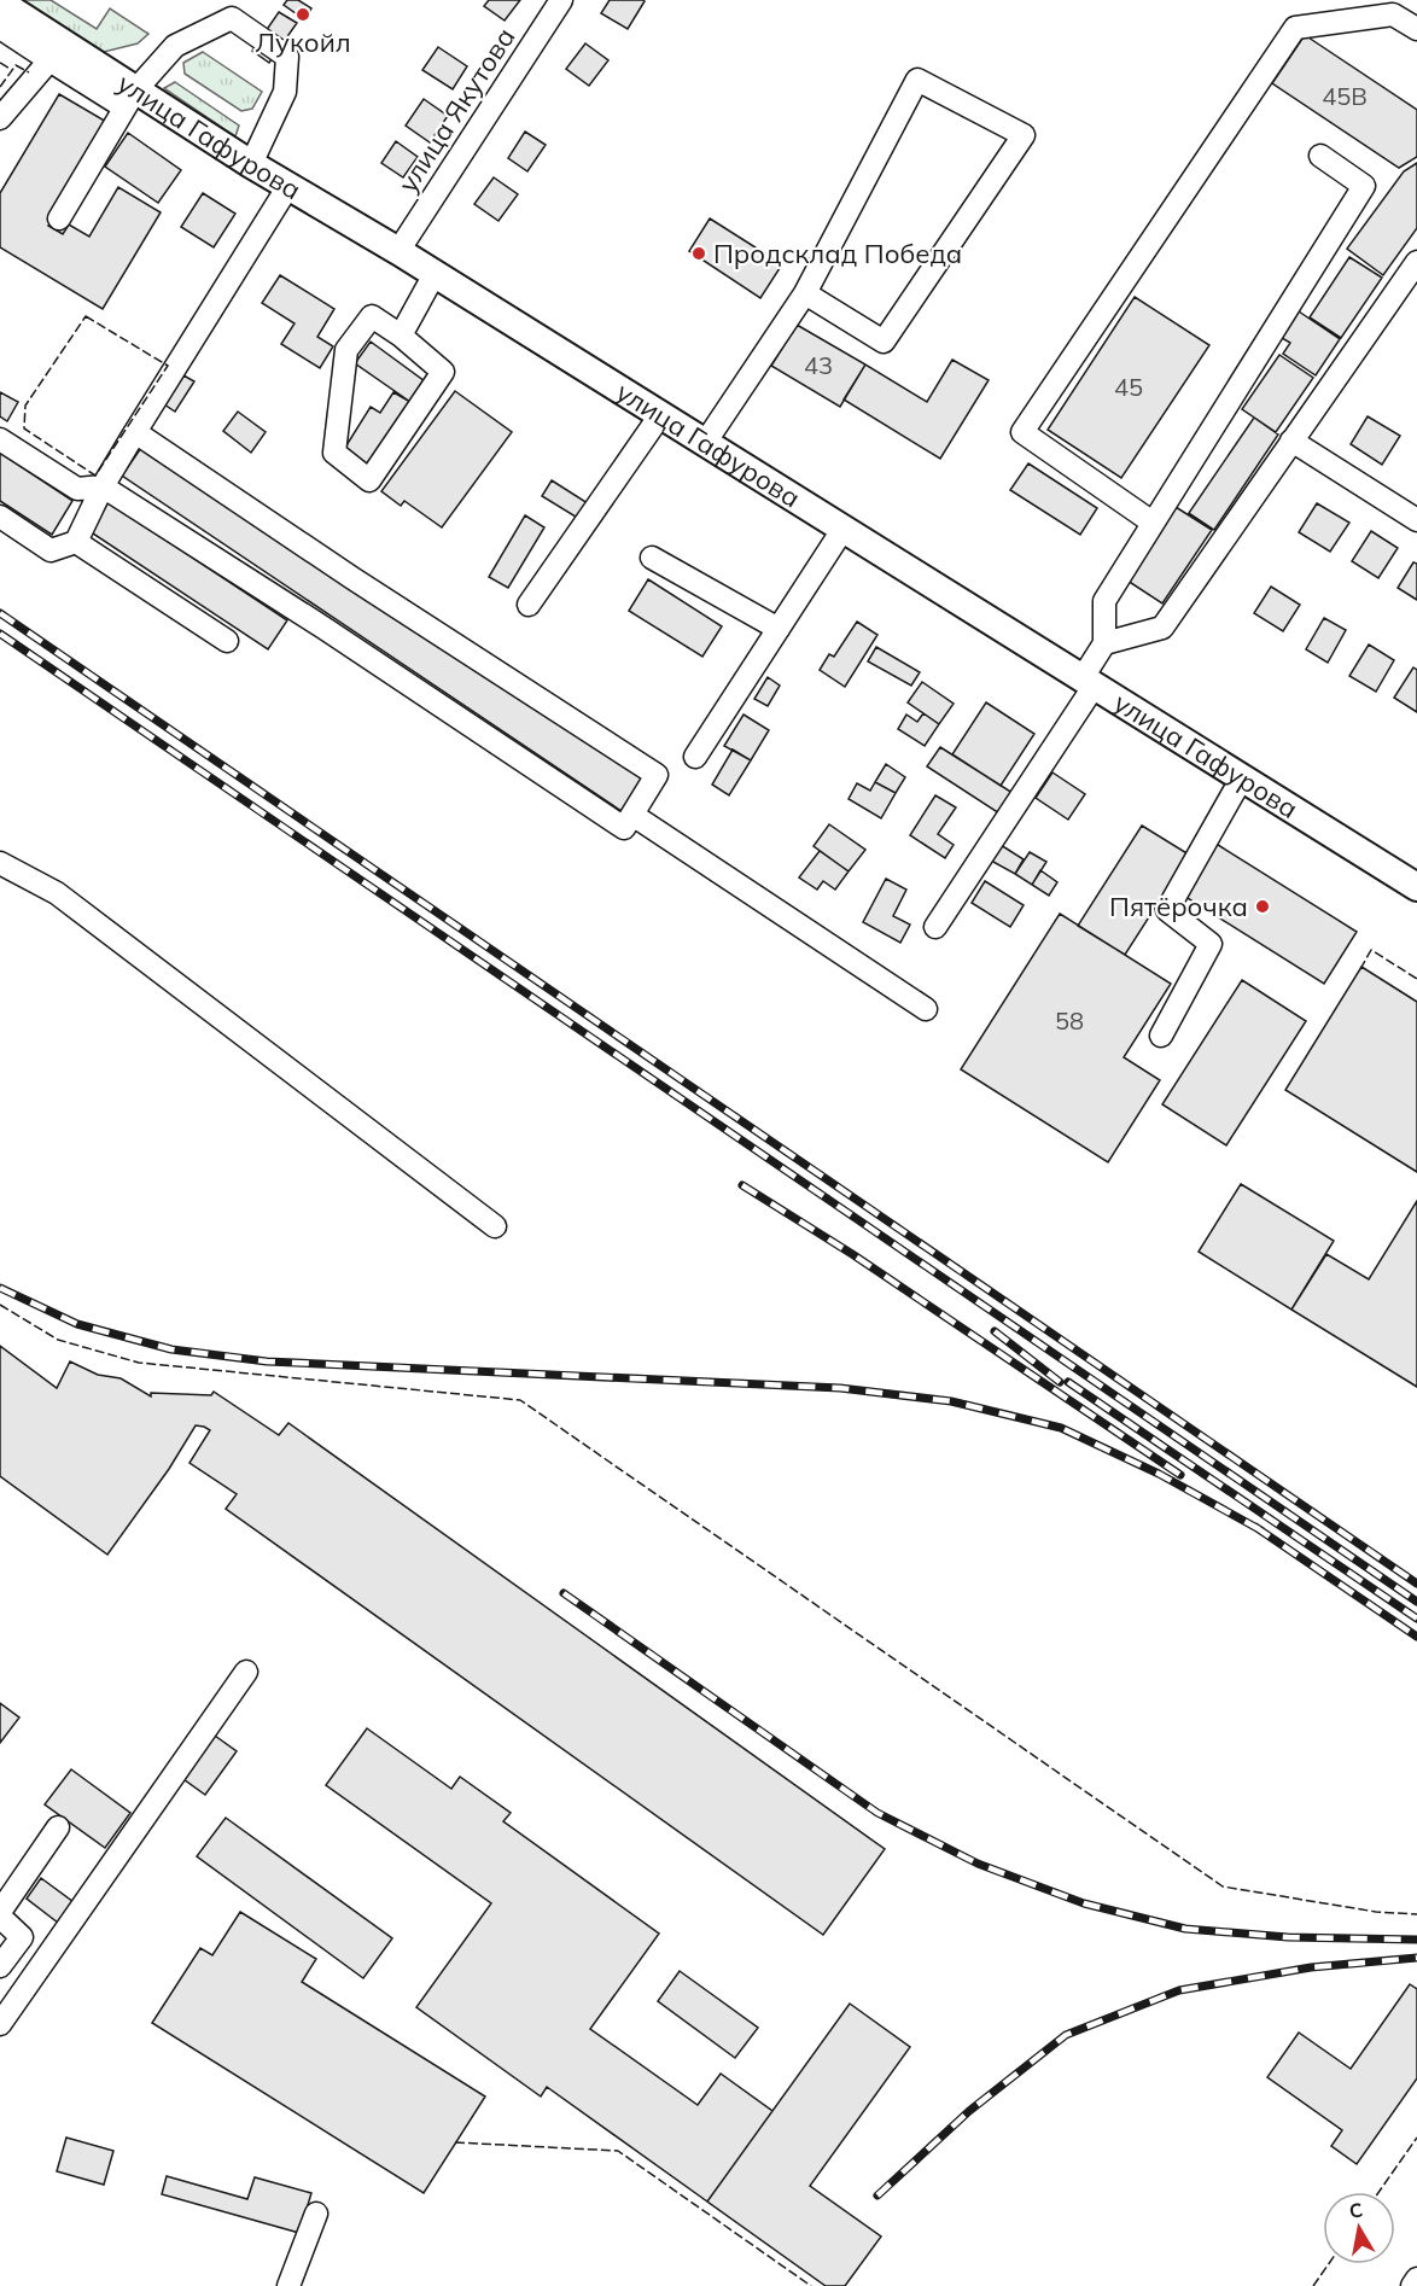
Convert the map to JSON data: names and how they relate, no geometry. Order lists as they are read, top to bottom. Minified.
{"streets":{"main road":["улица Гафурова"],"street":["улица Якутова"]},"crossings":[["улица Якутова","улица Гафурова"]],"places":["Лукойл","Продсклад Победа","Пятёрочка"],"house_numbers":["45В","43","45","58"],"north":"top"}
